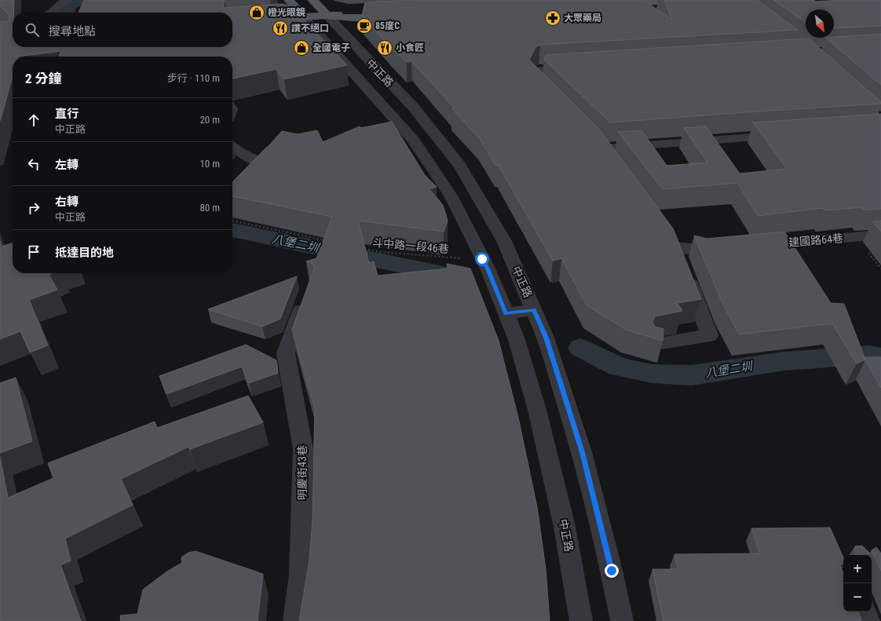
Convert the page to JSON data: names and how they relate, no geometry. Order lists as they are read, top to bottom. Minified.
{"streets":{"main road":["中正路"],"street":["建國路64巷","明慶街43巷"],"path":["斗中路一段46巷"]},"crossings":[["中正路","斗中路一段46巷"]],"water":["八堡二圳"],"places":{"shop":["橙光眼鏡","全國電子"],"pharmacy":["大眾藥局"],"cafe":["85度C"],"restaurant":["讚不絕口","小食匠"]},"north":"bottom right","page":{"search":"搜尋地點","heading":["2 分鐘","步行 · 110 m"],"list":[["直行","中正路","20 m"],["左轉","10 m"],["右轉","中正路","80 m"],"抵達目的地"],"map_buttons":["+","−"]}}
